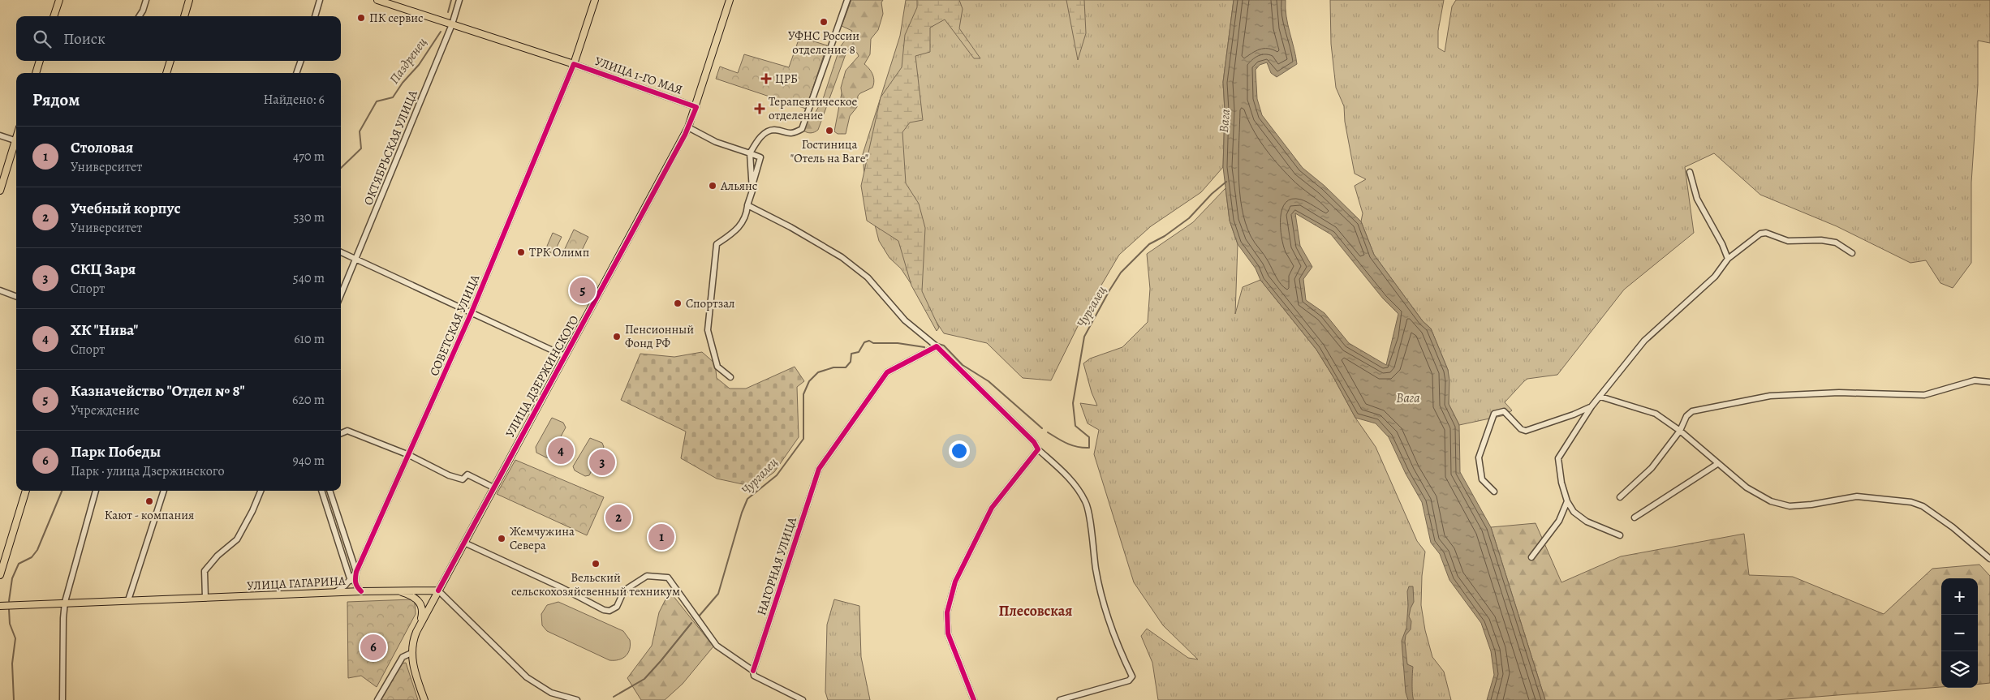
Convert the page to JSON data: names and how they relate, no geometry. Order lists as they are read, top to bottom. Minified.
{"streets":{"main road":["УЛИЦА 1-ГО МАЯ","СОВЕТСКАЯ УЛИЦА","УЛИЦА ДЗЕРЖИНСКОГО","УЛИЦА ГАГАРИНА"],"street":["ОКТЯБРЬСКАЯ УЛИЦА","НАГОРНАЯ УЛИЦА"]},"crossings":[["УЛИЦА 1-ГО МАЯ","ОКТЯБРЬСКАЯ УЛИЦА"],["УЛИЦА 1-ГО МАЯ","СОВЕТСКАЯ УЛИЦА"],["УЛИЦА 1-ГО МАЯ","УЛИЦА ДЗЕРЖИНСКОГО"],["УЛИЦА ДЗЕРЖИНСКОГО","УЛИЦА ГАГАРИНА"]],"districts":["Плесовская"],"water":["Паздренец","Вага","Чургалец"],"places":{"other":["ПК сервис","УФНС России отделение 8","Гостиница \"Отель на Ваге\"","Альянс","ТРК Олимп","Спортзал","Пенсионный Фонд РФ","Кают - компания","Жемчужина Севера","Вельский сельскохозяйсвенный техникум"],"health":["ЦРБ","Терапевтическое отделение"]},"page":{"search":"Поиск","heading":["Рядом","Найдено: 6"],"list":[{"mark":"1","name":"Столовая","note":"Университет","value":"470 m"},{"mark":"2","name":"Учебный корпус","note":"Университет","value":"530 m"},{"mark":"3","name":"СКЦ Заря","note":"Спорт","value":"540 m"},{"mark":"4","name":"ХК \"Нива\"","note":"Спорт","value":"610 m"},{"mark":"5","name":"Казначейство \"Отдел № 8\"","note":"Учреждение","value":"620 m"},{"mark":"6","name":"Парк Победы","note":"Парк · улица Дзержинского","value":"940 m"}],"pins":["5","4","3","2","1","6"],"map_buttons":["+","−"]}}
